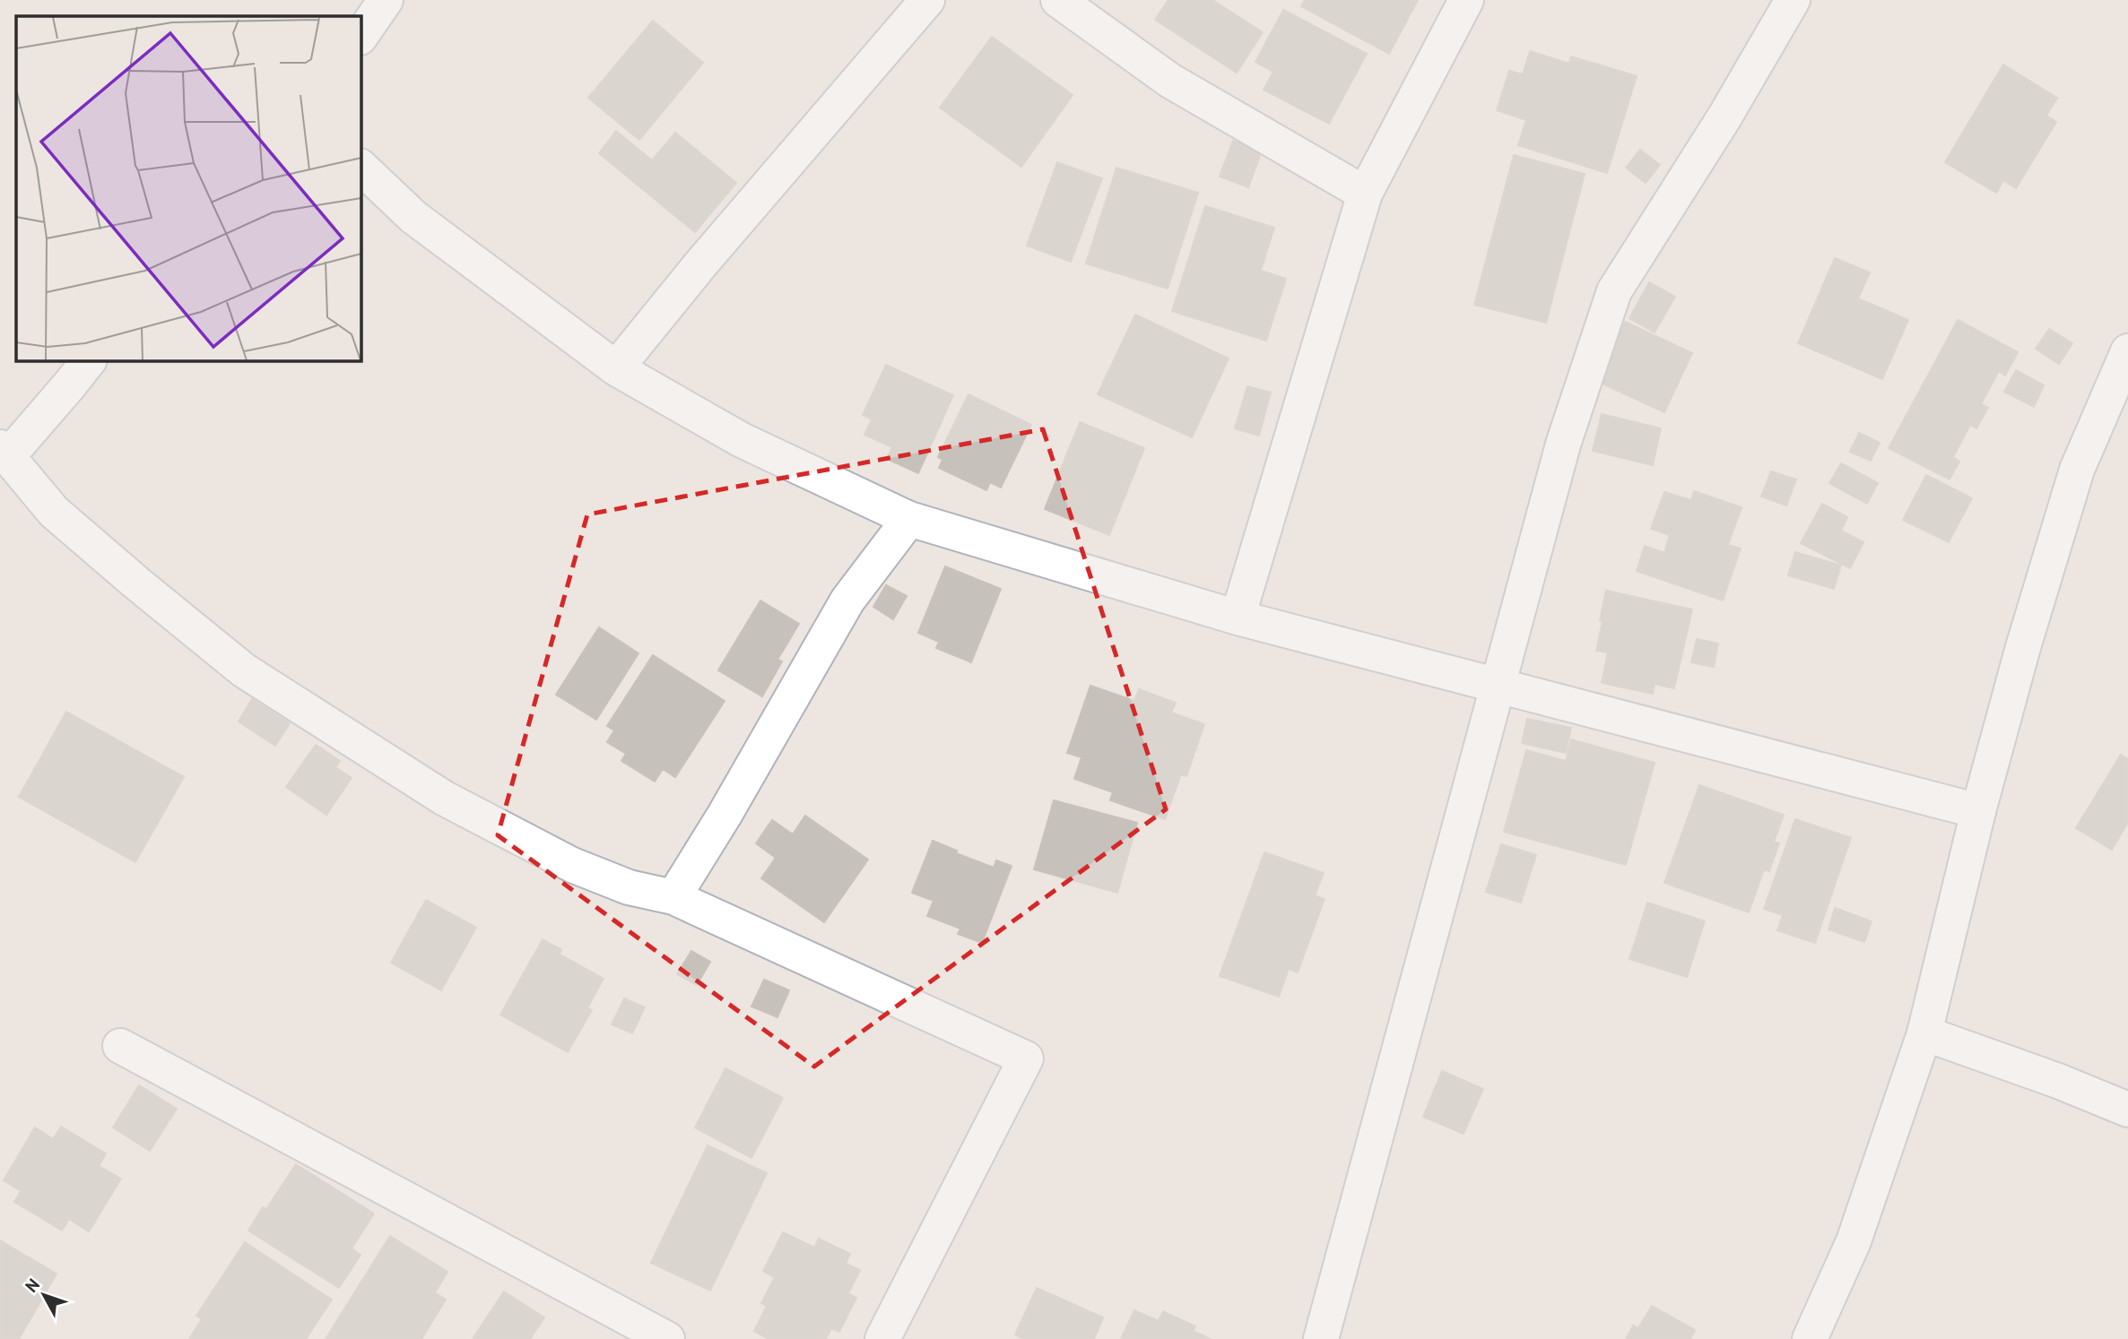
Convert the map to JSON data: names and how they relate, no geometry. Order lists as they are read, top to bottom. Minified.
{"north":"top left"}
